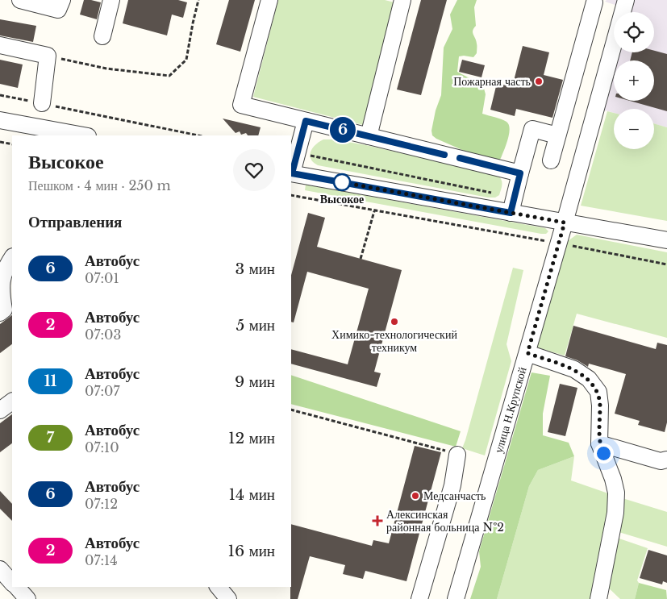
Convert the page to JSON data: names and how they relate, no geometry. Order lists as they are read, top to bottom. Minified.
{"streets":{"street":["улица Н.Крупской"]},"places":{"other":["Пожарная часть","Высокое","Химико-технологический техникум","Медсанчасть"],"health":["Алексинская районная больница №2"]},"lines":["bus line 6"],"page":{"on_map":"6","map_buttons":["+","−"],"heading":[["Высокое","Пешком · 4 мин · 250 m"],"Отправления"],"list":[{"mark":"6","name":"Автобус","note":"07:01","value":"3 мин"},{"mark":"2","name":"Автобус","note":"07:03","value":"5 мин"},{"mark":"11","name":"Автобус","note":"07:07","value":"9 мин"},{"mark":"7","name":"Автобус","note":"07:10","value":"12 мин"},{"mark":"6","name":"Автобус","note":"07:12","value":"14 мин"},{"mark":"2","name":"Автобус","note":"07:14","value":"16 мин"}]}}
